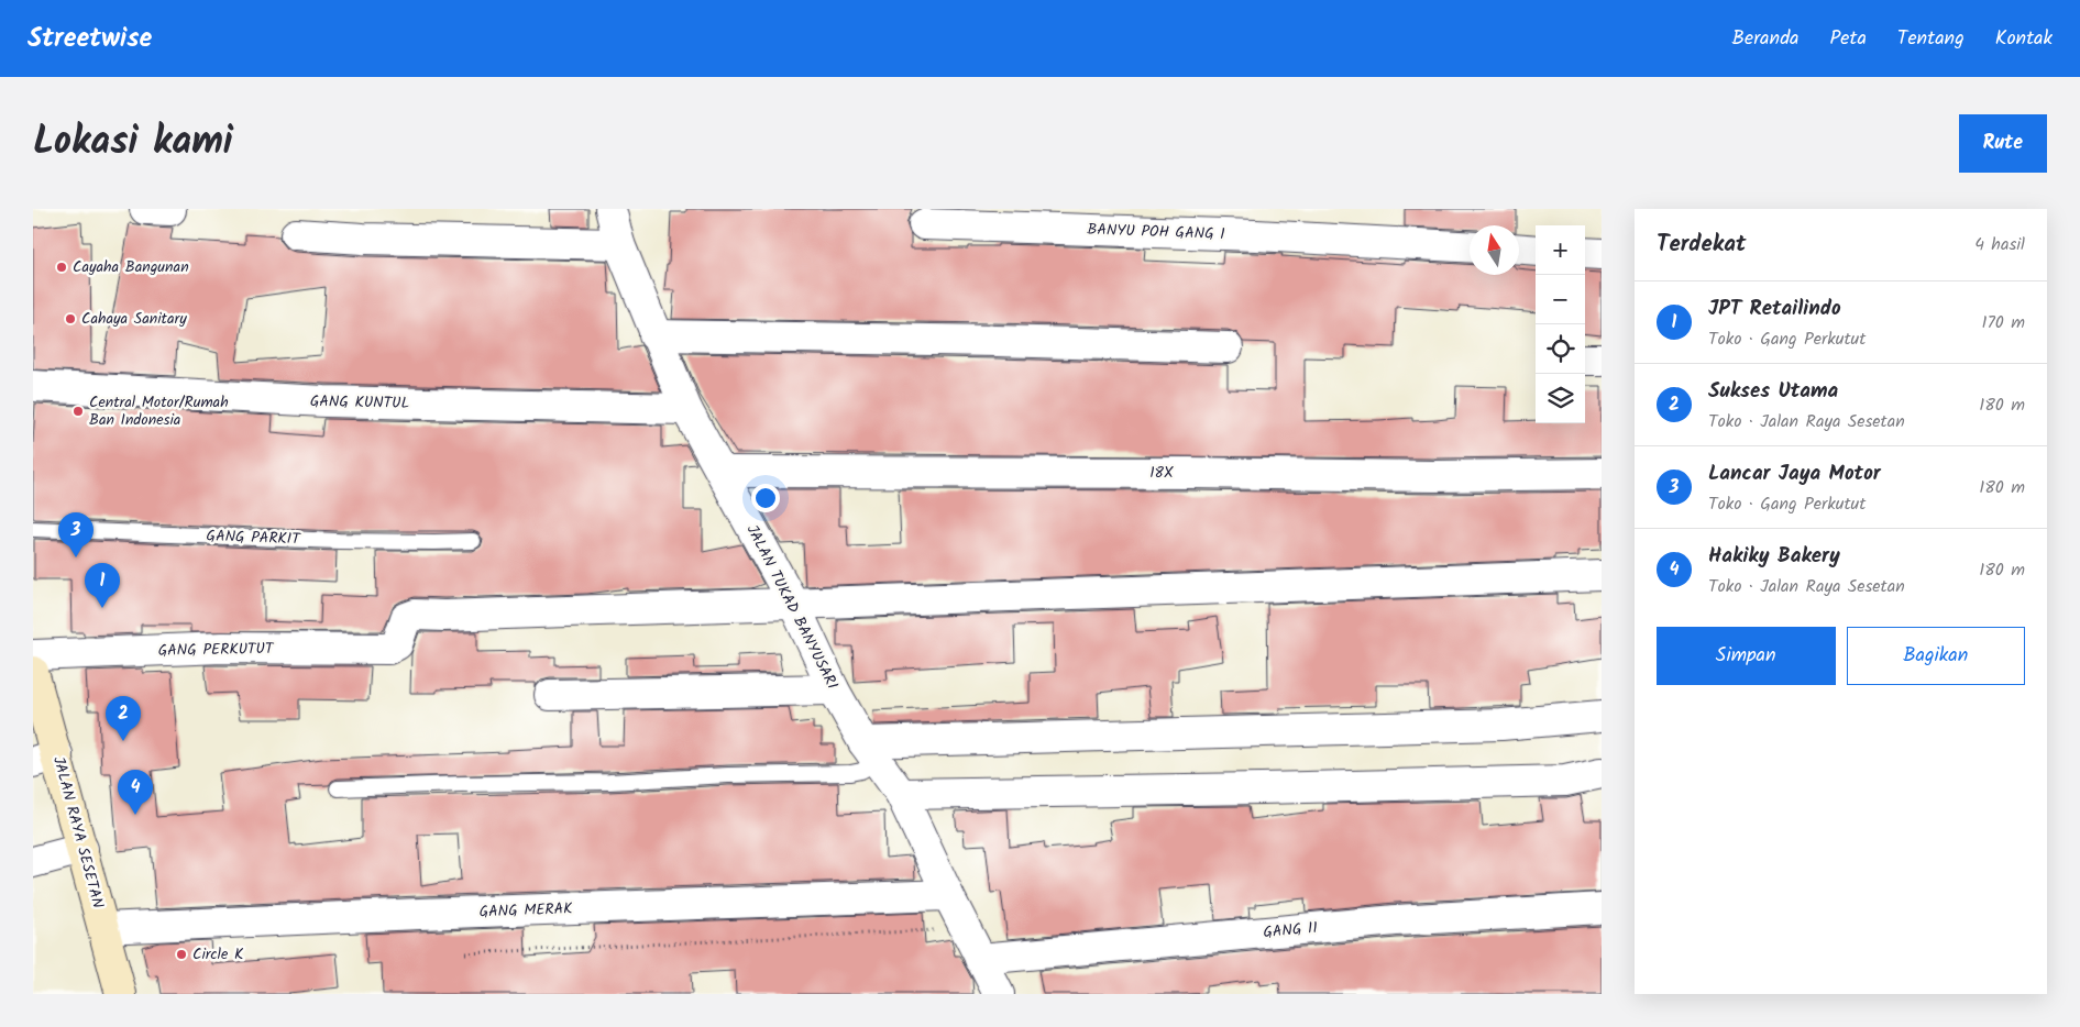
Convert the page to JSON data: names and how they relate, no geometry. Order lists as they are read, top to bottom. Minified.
{"streets":{"main road":["JALAN RAYA SESETAN"],"street":["BANYU POH GANG 1","GANG KUNTUL","18X","JALAN TUKAD BANYUSARI","GANG PERKUTUT","GANG MERAK","GANG 11"],"lane":["GANG PARKIT"]},"crossings":[["GANG KUNTUL","JALAN TUKAD BANYUSARI"],["18X","JALAN TUKAD BANYUSARI"],["JALAN TUKAD BANYUSARI","GANG PERKUTUT"],["JALAN TUKAD BANYUSARI","GANG MERAK"],["JALAN TUKAD BANYUSARI","GANG 11"],["JALAN RAYA SESETAN","GANG MERAK"]],"places":["Cayaha Bangunan","Cahaya Sanitary","Central Motor/Rumah Ban Indonesia","Circle K"],"north":"top","page":{"header":"Streetwise","nav":["Beranda","Peta","Tentang","Kontak"],"title":"Lokasi kami","buttons":["Rute",["Simpan","Bagikan"]],"heading":["Terdekat","4 hasil"],"map_buttons":["+","−"],"list":[{"mark":"1","name":"JPT Retailindo","note":"Toko · Gang Perkutut","value":"170 m"},{"mark":"2","name":"Sukses Utama","note":"Toko · Jalan Raya Sesetan","value":"180 m"},{"mark":"3","name":"Lancar Jaya Motor","note":"Toko · Gang Perkutut","value":"180 m"},{"mark":"4","name":"Hakiky Bakery","note":"Toko · Jalan Raya Sesetan","value":"180 m"}],"pins":["3","1","2","4"]}}
